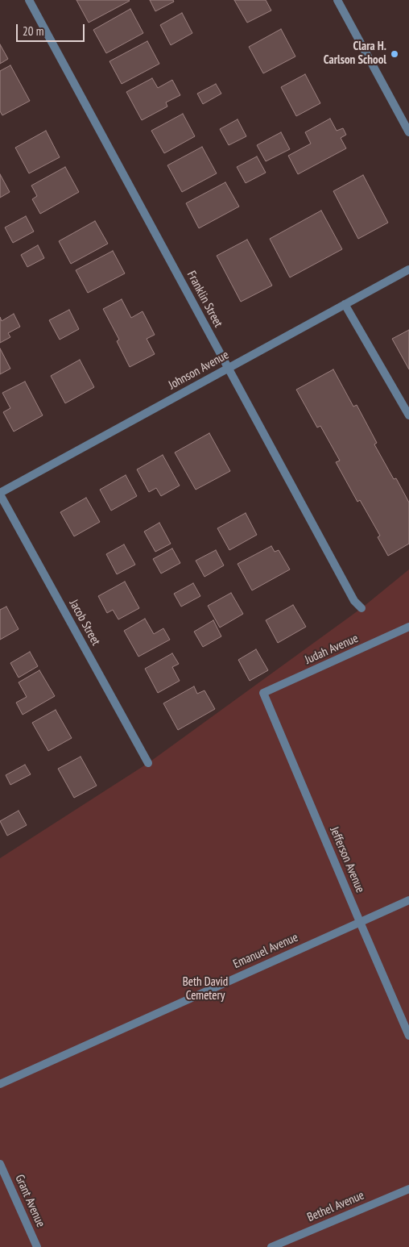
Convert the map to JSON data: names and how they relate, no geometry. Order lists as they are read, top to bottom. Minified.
{"streets":{"street":["Franklin Street","Johnson Avenue","Jacob Street","Judah Avenue","Jefferson Avenue","Emanuel Avenue","Grant Avenue","Bethel Avenue"]},"crossings":[["Franklin Street","Johnson Avenue"],["Johnson Avenue","Jacob Street"],["Judah Avenue","Jefferson Avenue"],["Jefferson Avenue","Emanuel Avenue"]],"parks":["Beth David Cemetery"],"places":["Clara H. Carlson School"],"scale_bar":"20 m"}
